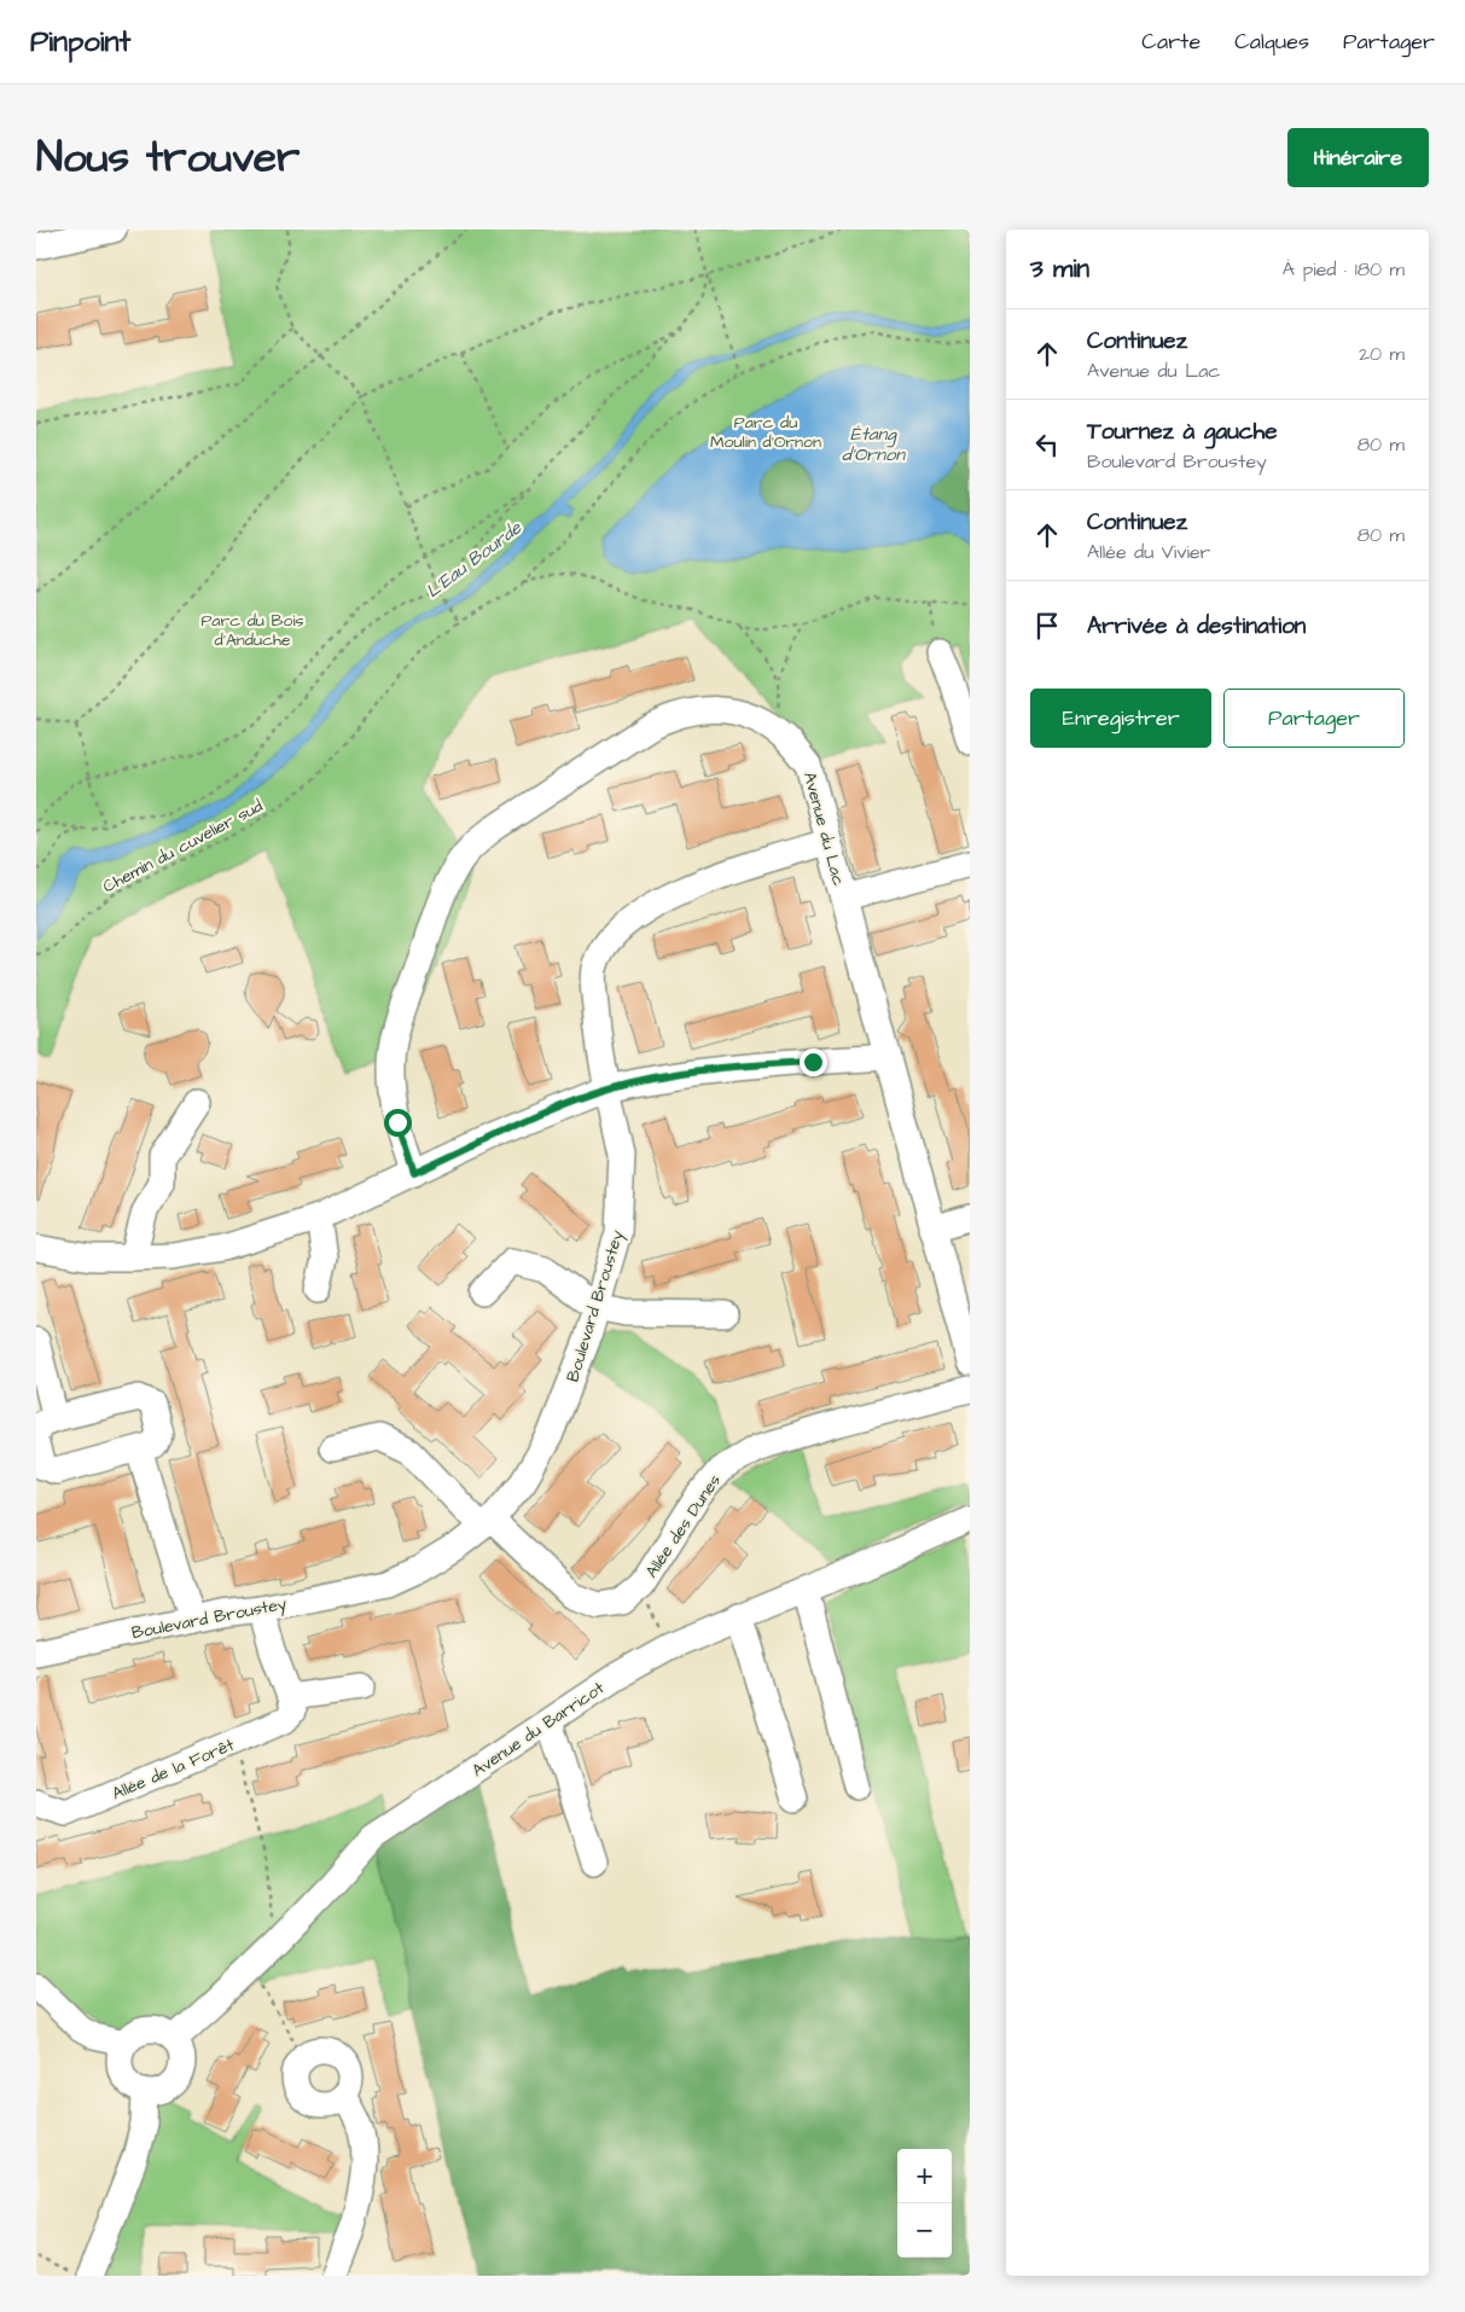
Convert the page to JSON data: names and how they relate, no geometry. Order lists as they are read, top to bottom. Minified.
{"streets":{"street":["Avenue du Lac","Boulevard Broustey","Allée des Dunes","Avenue du Barricot","Allée de la Forêt"],"path":["Chemin du cuvelier sud"]},"crossings":[["Avenue du Lac","Boulevard Broustey"],["Boulevard Broustey","Allée des Dunes"]],"water":["Étang d'Ornon","L'Eau Bourde"],"parks":["Parc du Moulin d'Ornon","Parc du Bois d'Anduche"],"page":{"header":"Pinpoint","nav":["Carte","Calques","Partager"],"title":"Nous trouver","buttons":["Itinéraire",["Enregistrer","Partager"]],"heading":["3 min","À pied · 180 m"],"list":[["Continuez","Avenue du Lac","20 m"],["Tournez à gauche","Boulevard Broustey","80 m"],["Continuez","Allée du Vivier","80 m"],"Arrivée à destination"],"map_buttons":["+","−"]}}
